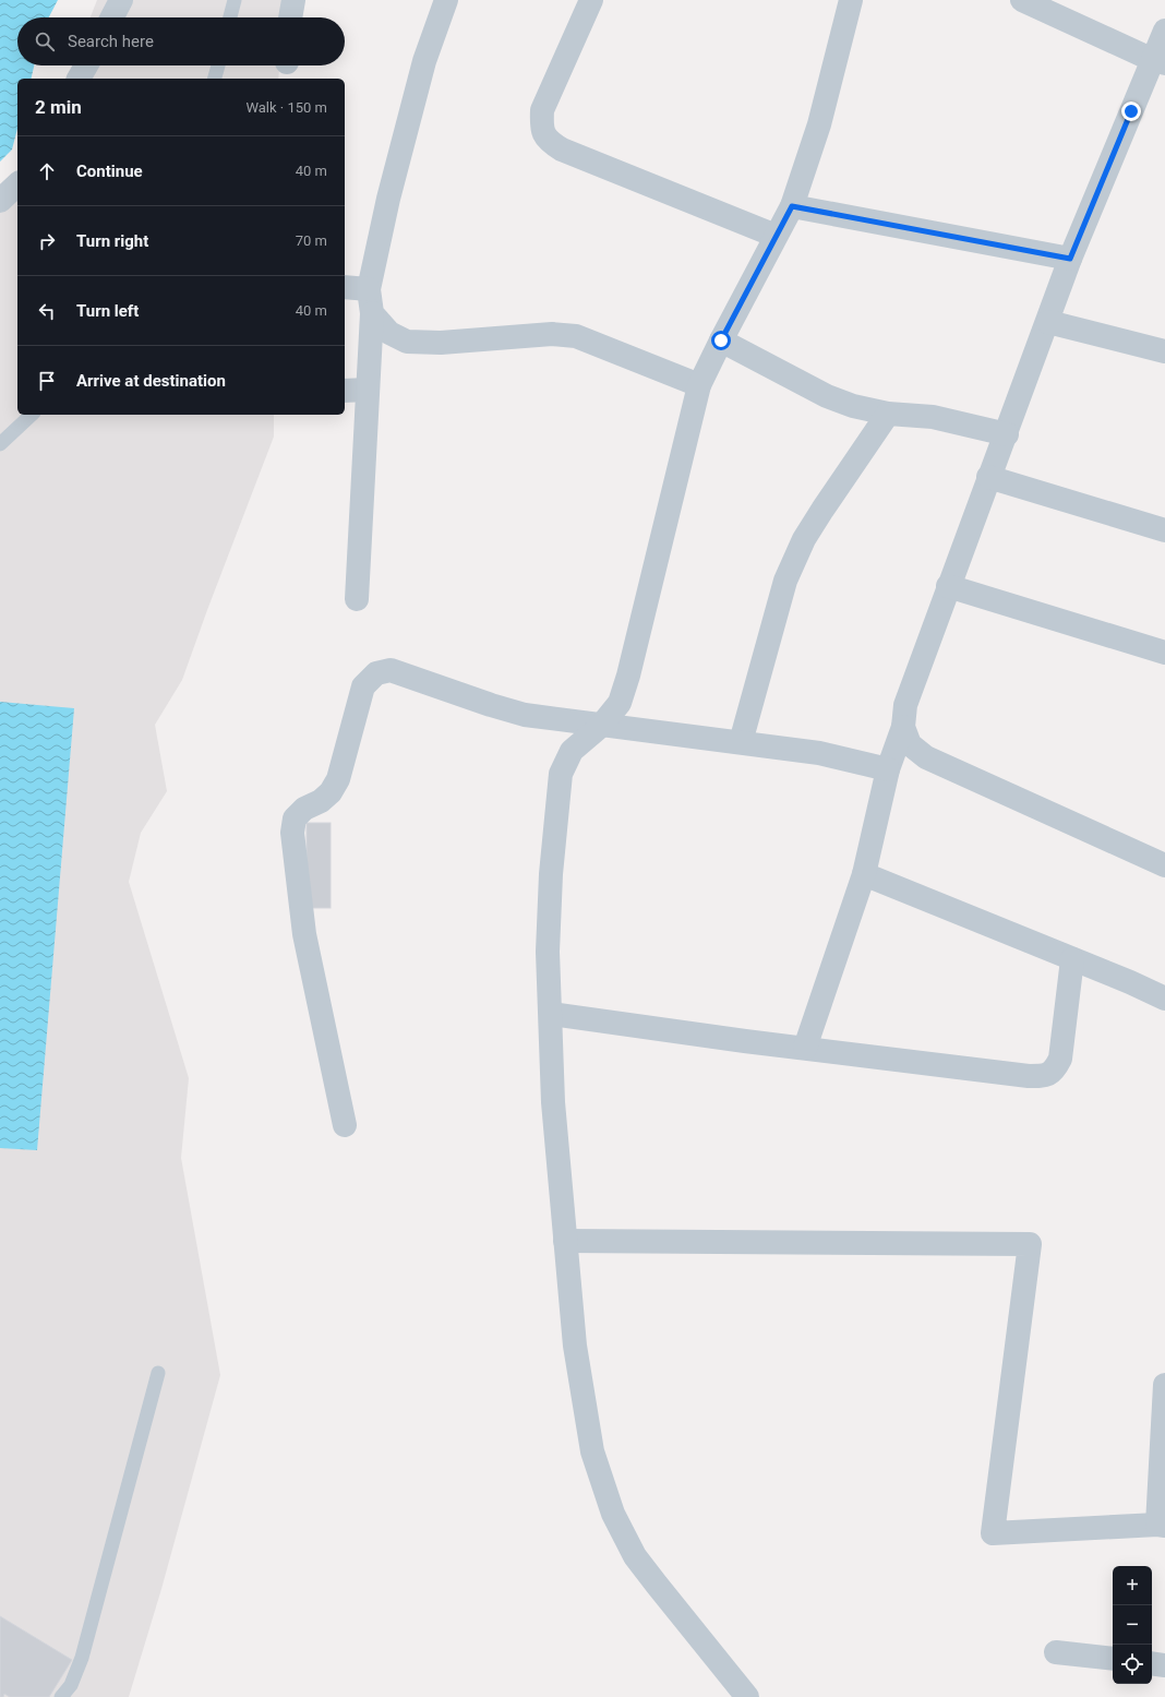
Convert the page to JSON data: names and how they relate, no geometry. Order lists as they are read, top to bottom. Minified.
{"page":{"search":"Search here","heading":["2 min","Walk · 150 m"],"list":[["Continue","40 m"],["Turn right","70 m"],["Turn left","40 m"],"Arrive at destination"],"map_buttons":["+","−"]}}
